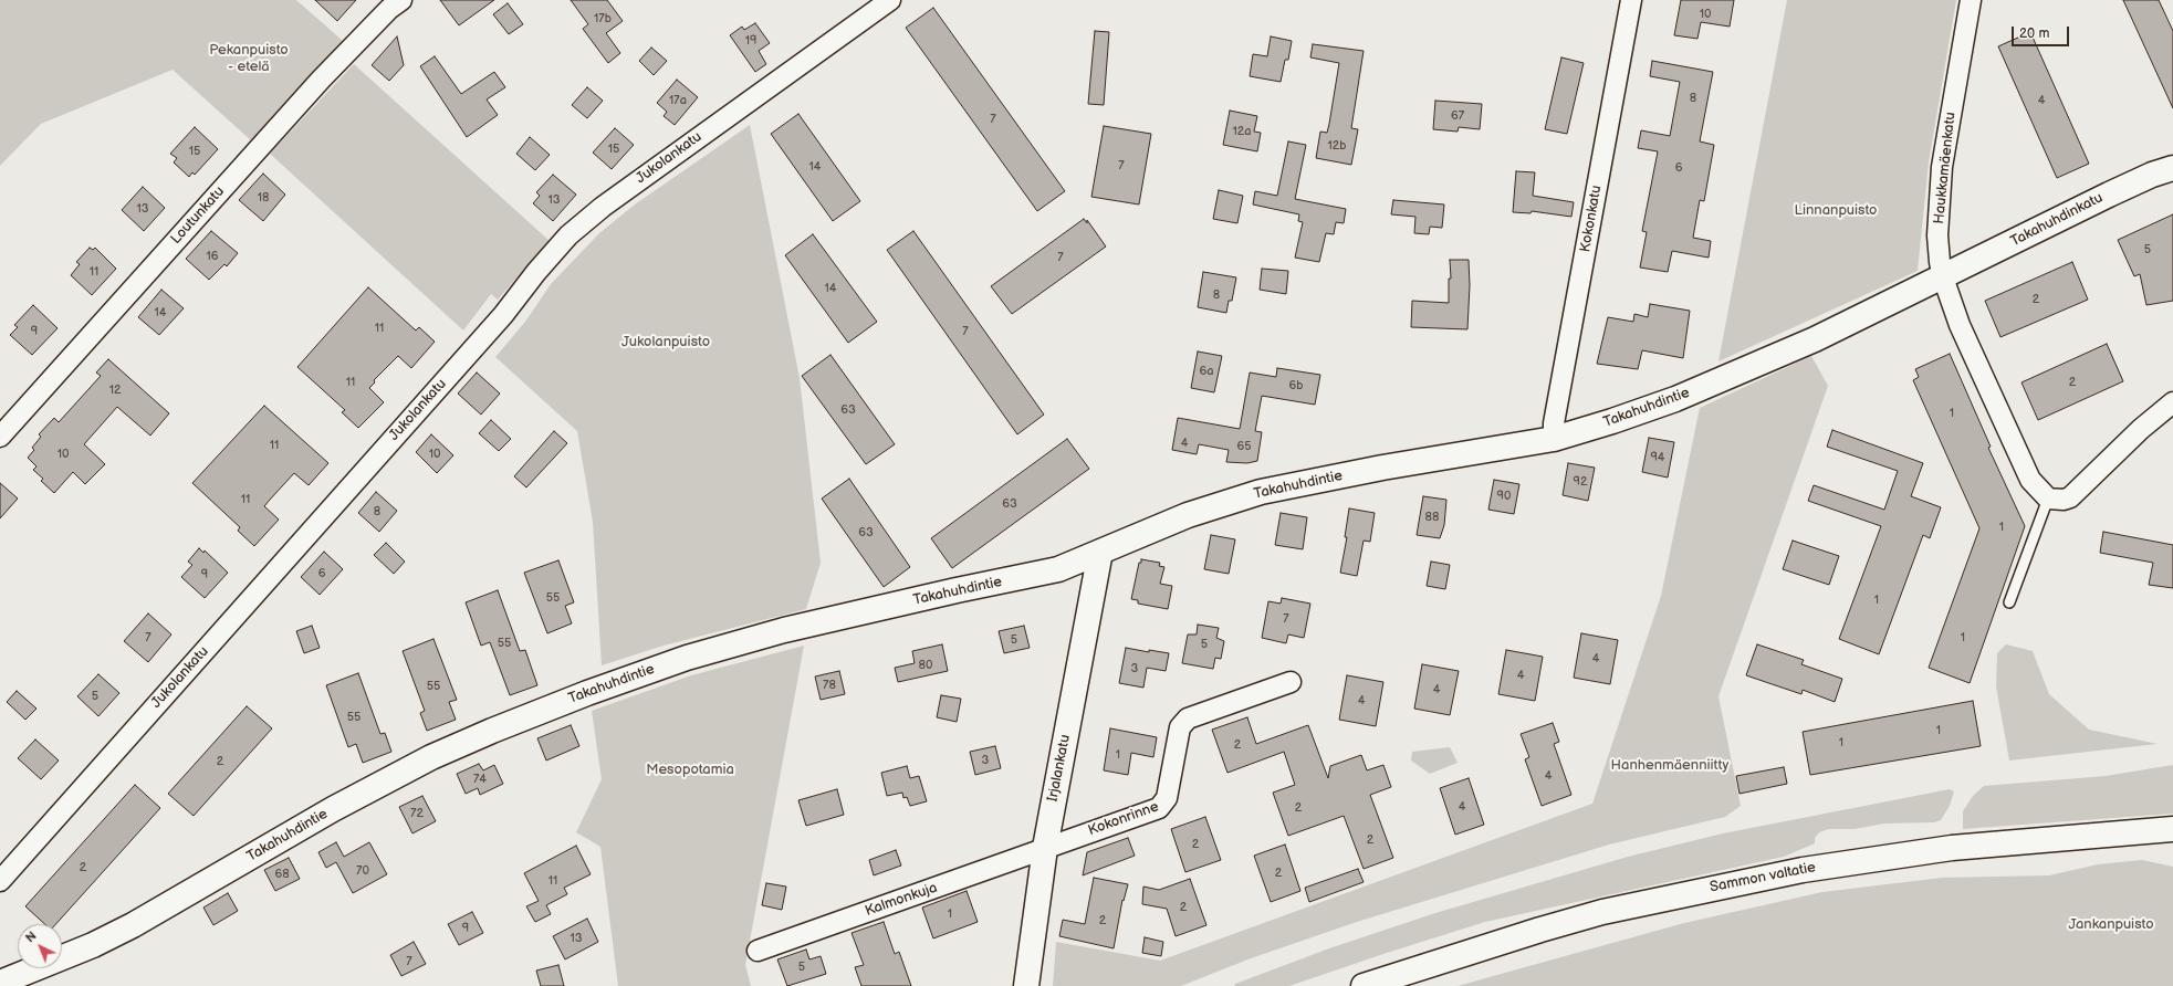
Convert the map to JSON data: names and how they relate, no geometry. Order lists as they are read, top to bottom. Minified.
{"streets":{"street":["Jukolankatu","Haukkamäenkatu","Loutunkatu","Kokonkatu","Takahuhdinkatu","Takahuhdintie","Irjalankatu","Kokonrinne","Sammon valtatie","Kalmonkuja"]},"crossings":[["Haukkamäenkatu","Takahuhdinkatu"],["Haukkamäenkatu","Takahuhdintie"],["Kokonkatu","Takahuhdintie"],["Takahuhdinkatu","Takahuhdintie"],["Takahuhdintie","Irjalankatu"],["Irjalankatu","Kokonrinne"],["Irjalankatu","Kalmonkuja"],["Kokonrinne","Kalmonkuja"]],"parks":["Pekanpuisto - etelä","Linnanpuisto","Jukolanpuisto","Hanhenmäenniitty","Mesopotamia","Jankanpuisto"],"house_numbers":["10","17b","19","8","17a","4","67","7","12a","12b","15","15","7","14","6","18","13","13","5","16","7","11","14","8","2","14","11","9","7","6a","11","2","6b","12","63","1","4","11","65","10","10","94","92","90","11","63","8","88","1","63","6","9","55","1","7","7","1","5","55","5","4","80","3","4","78","55","4","5","4","55","1","1","2","1","3","2","4","74","4","2","72","2","2","2","70","2","68","11","2","1","2","9","13","7","5"],"scale_bar":"20 m","north":"top left"}
